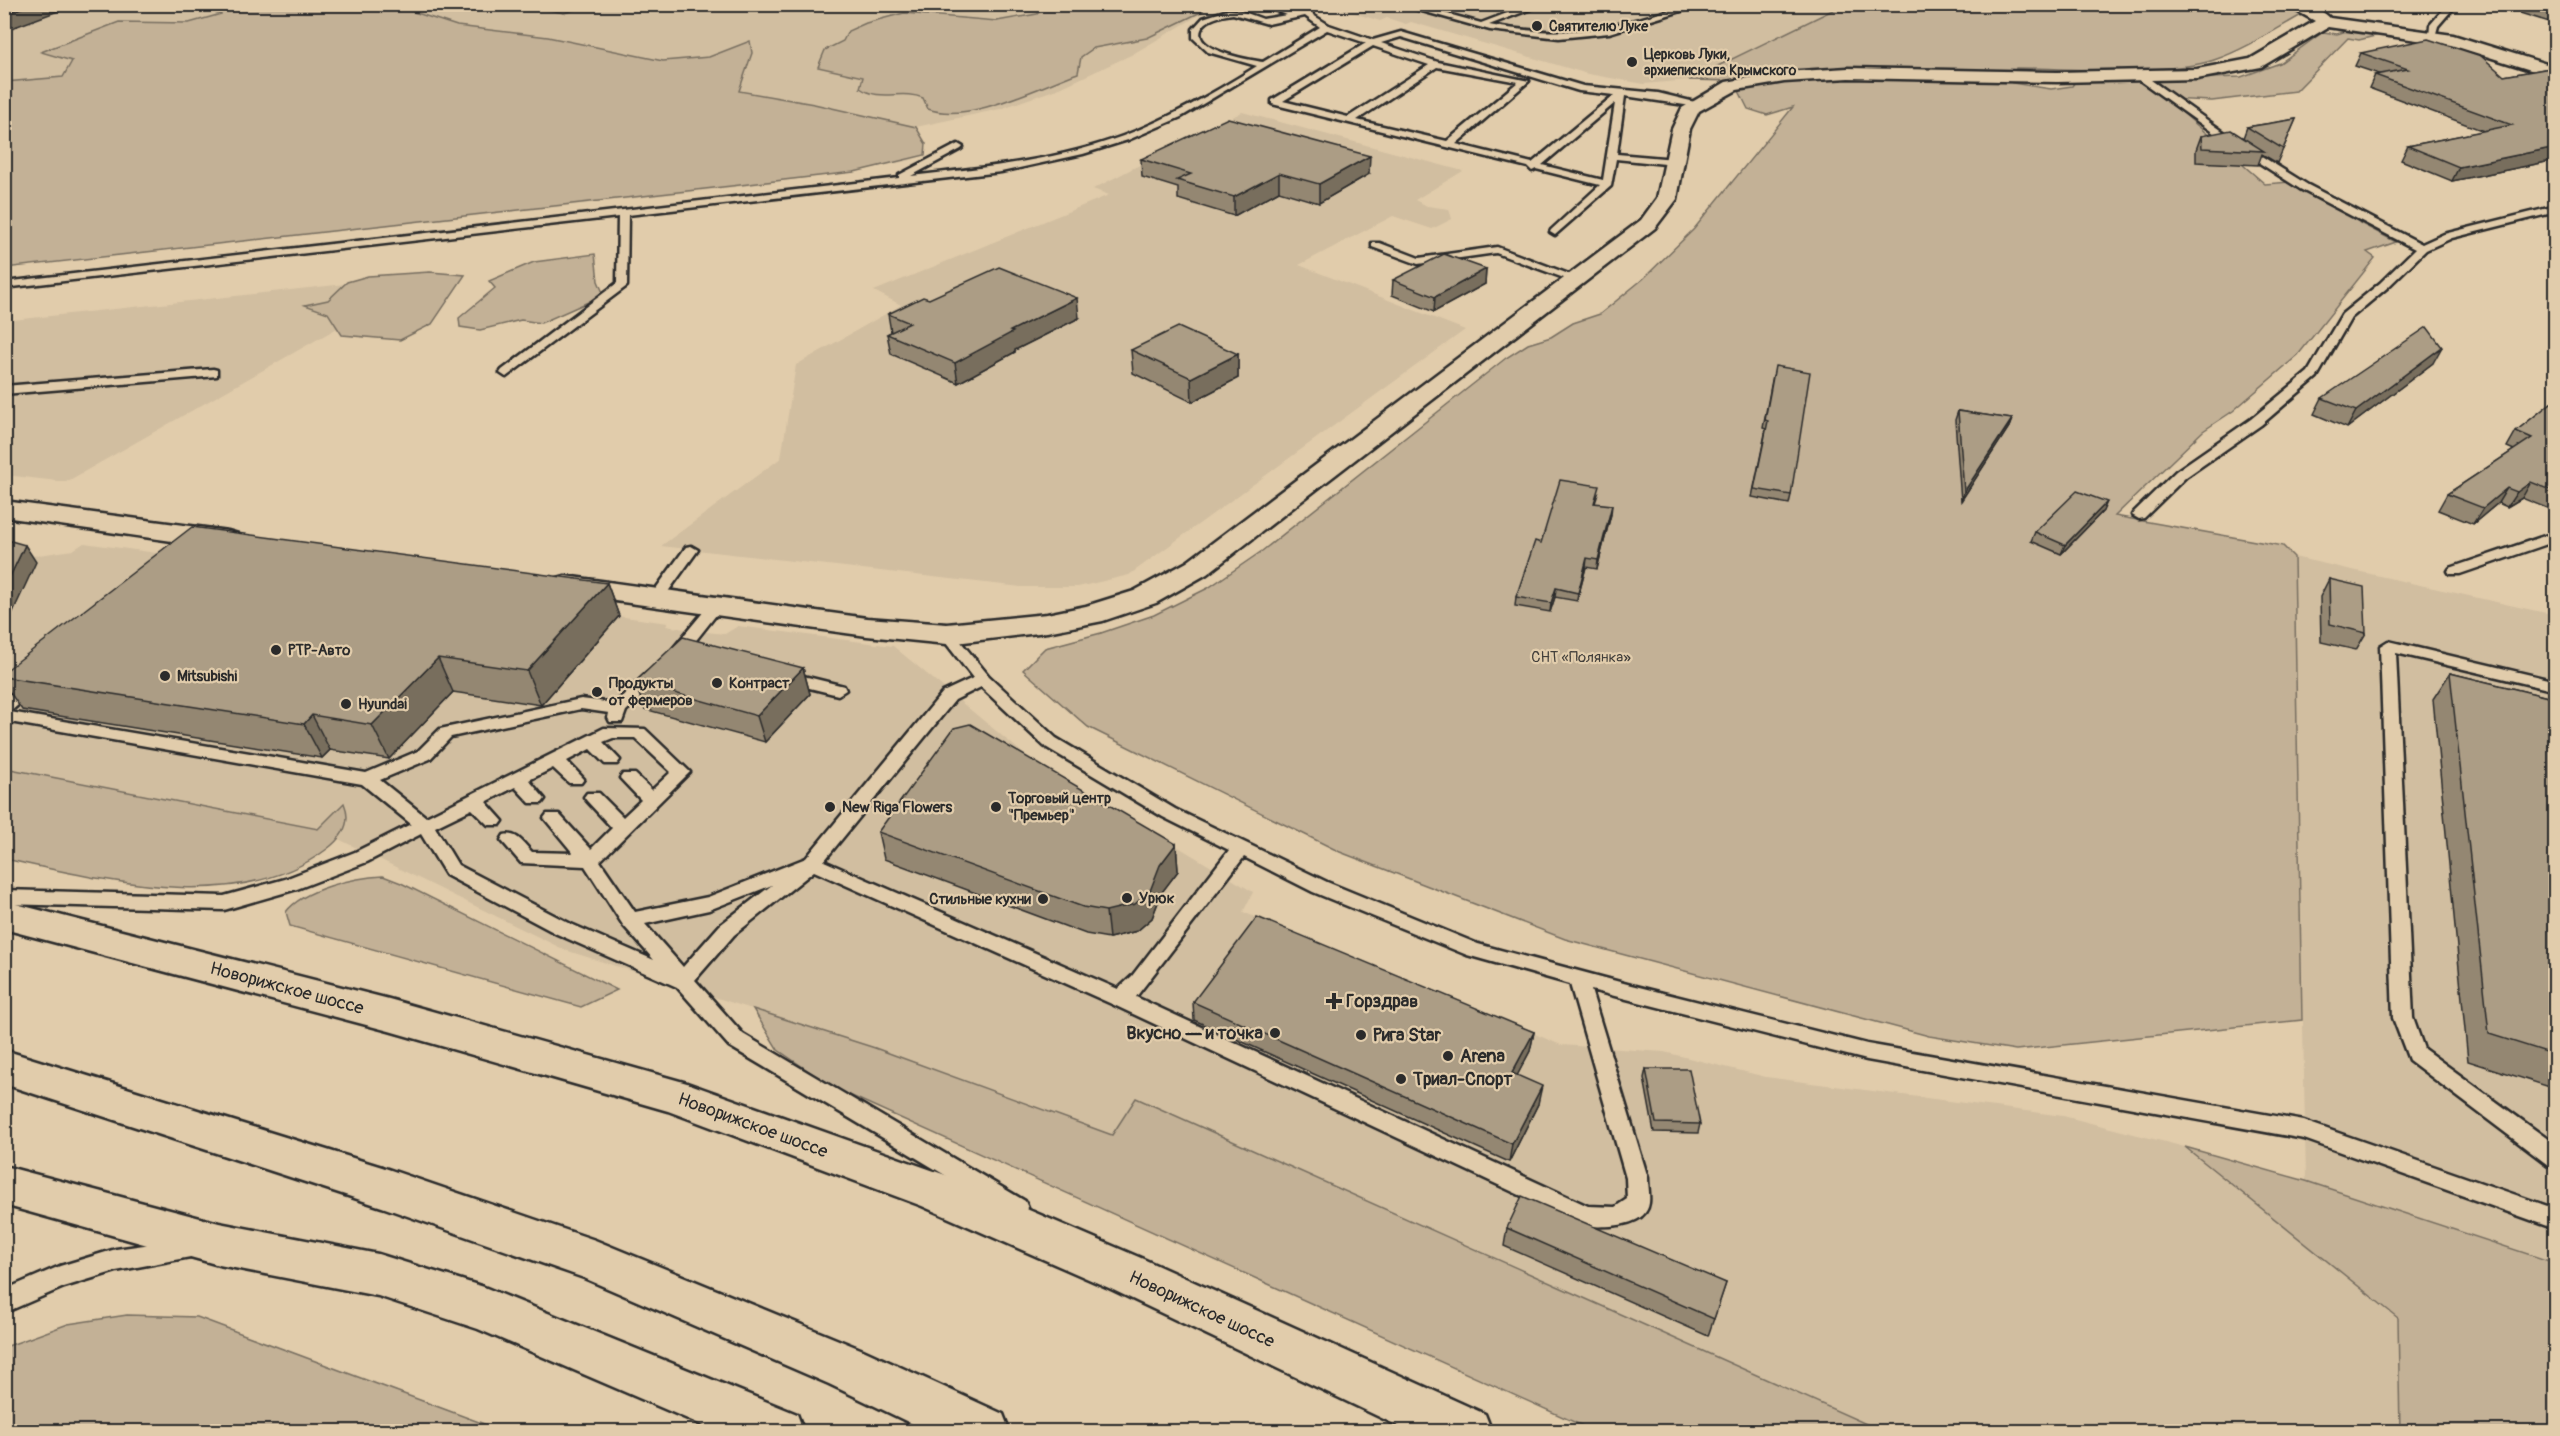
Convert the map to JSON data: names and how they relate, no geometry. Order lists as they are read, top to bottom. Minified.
{"streets":{"main road":["Новорижское шоссе"]},"parks":["СНТ «Полянка»"],"places":{"other":["Святителю Луке","Церковь Луки, архиепископа Крымского","РТР-Авто","Mitsubishi","Контраст","Продукты от фермеров","Hyundai","New Riga Flowers","Торговый центр \"Премьер\"","Урюк","Стильные кухни","Вкусно — и точка","Рига Star","Arena","Триал-Спорт"],"health":["Горздрав"]}}
